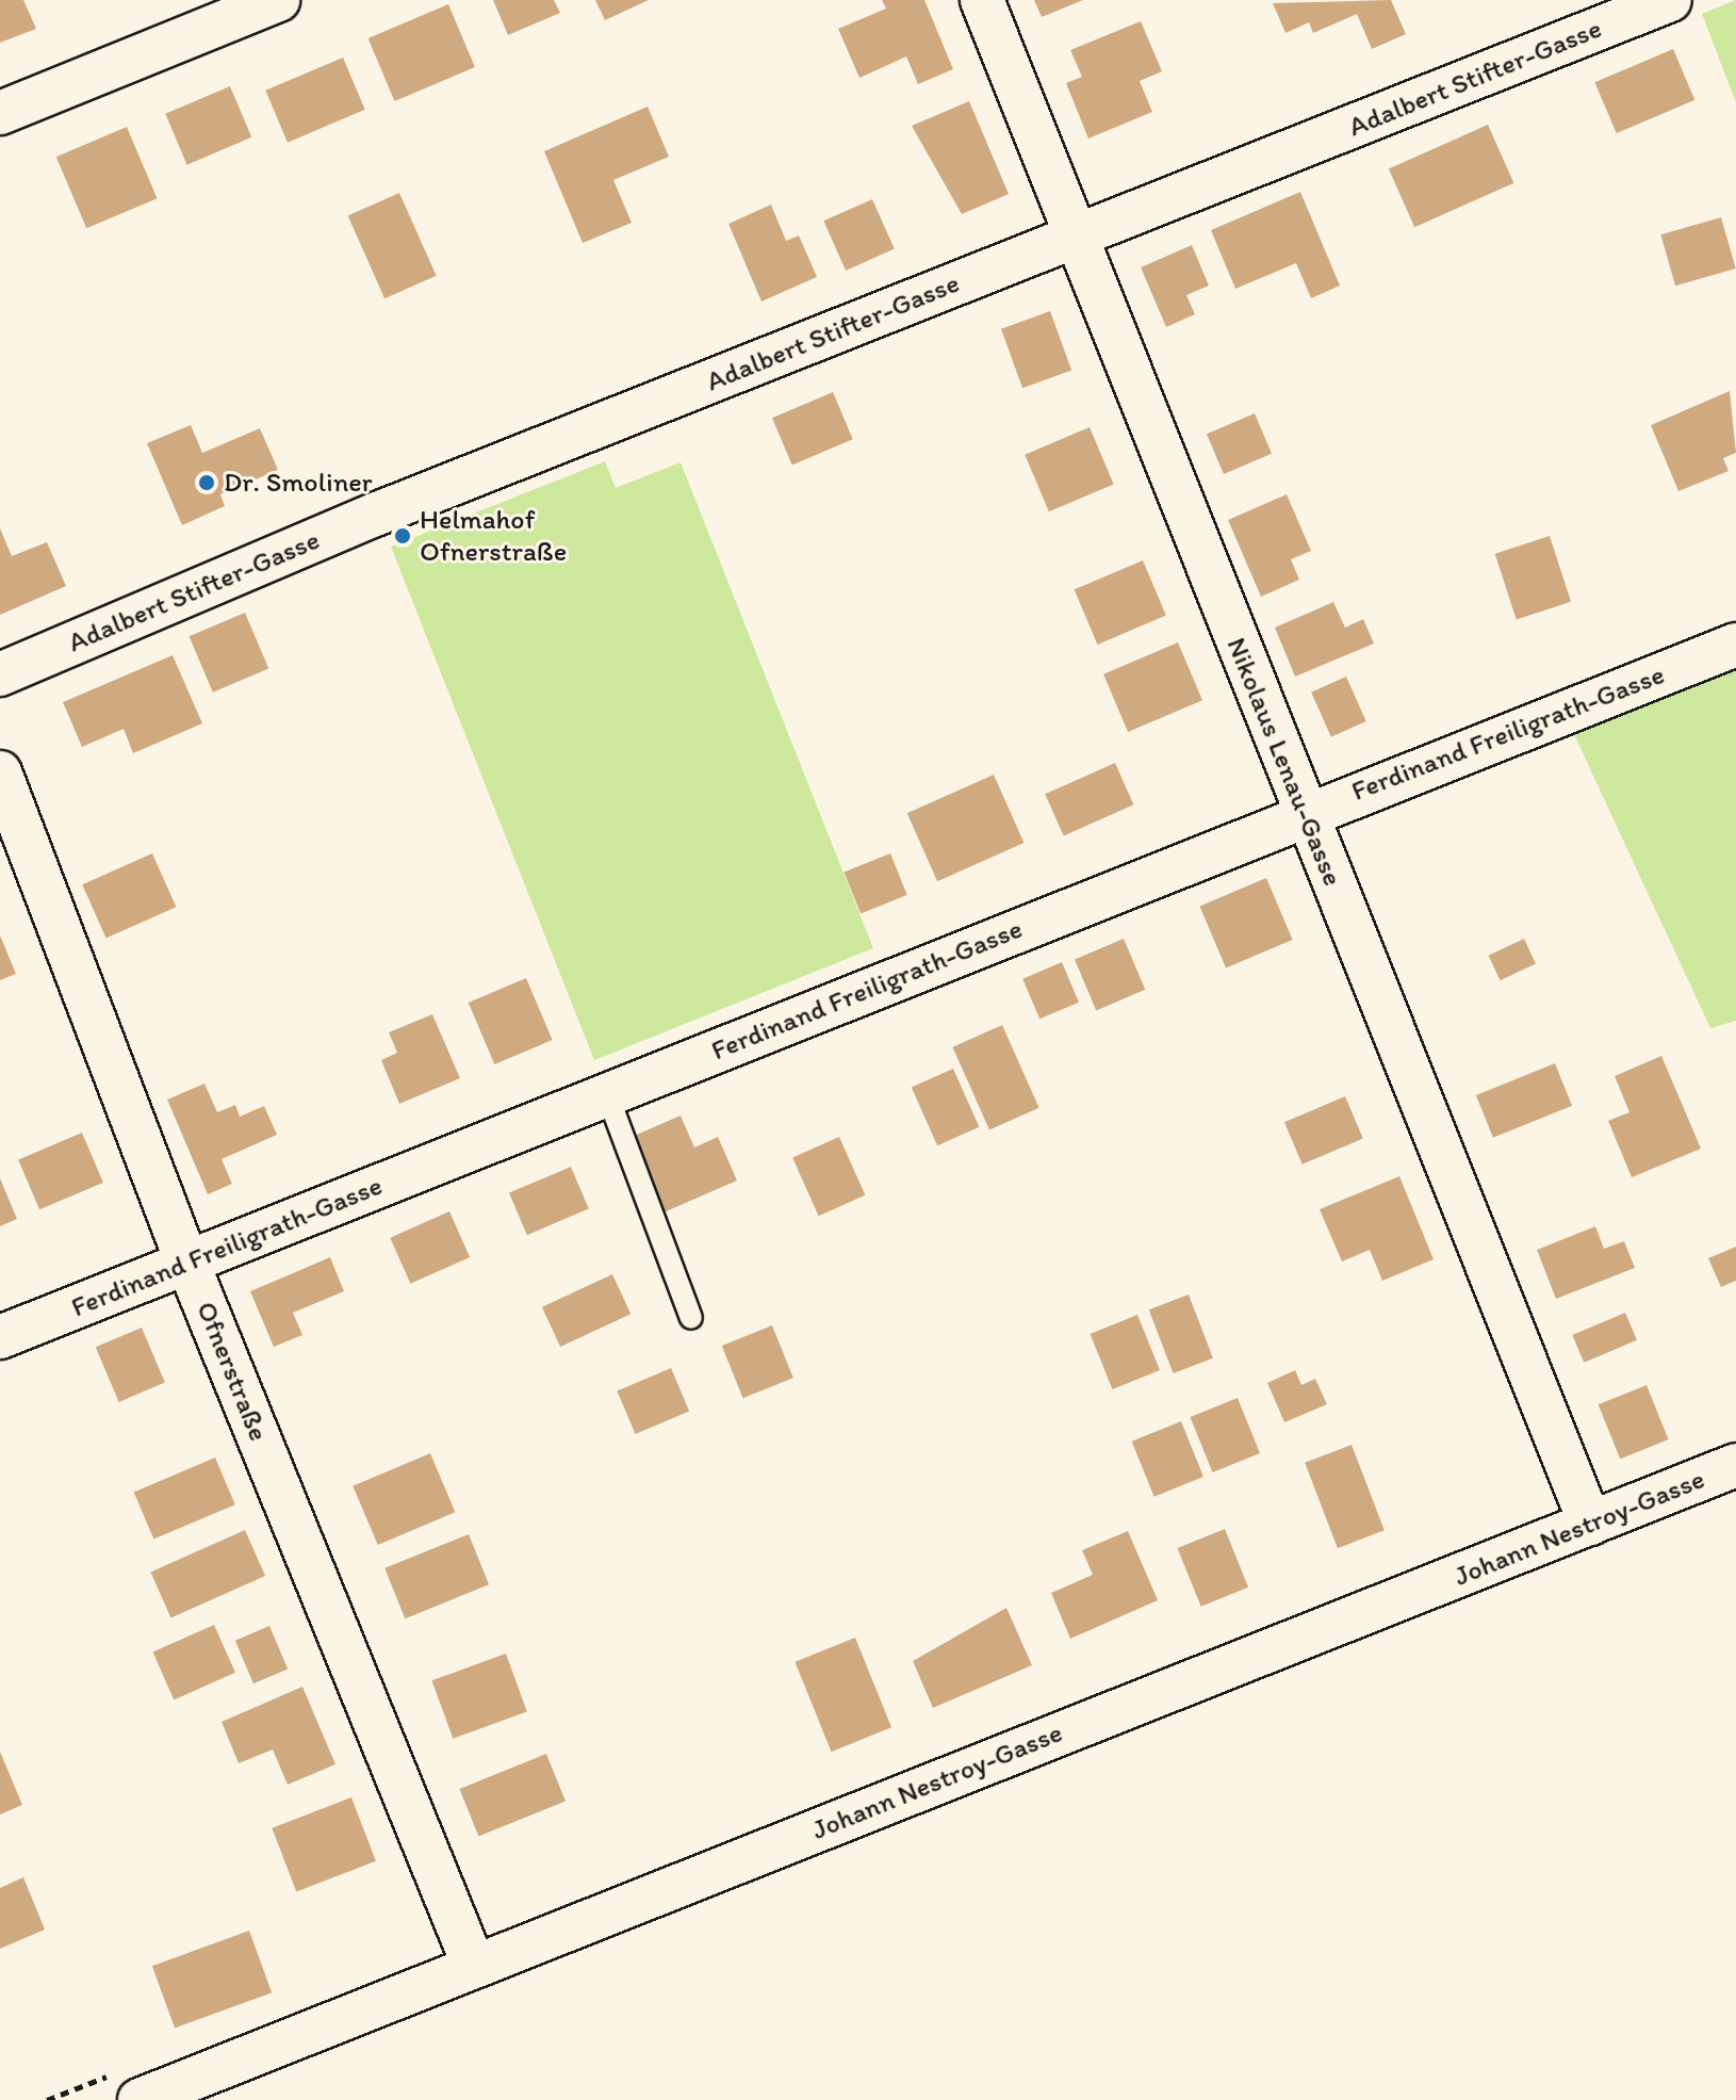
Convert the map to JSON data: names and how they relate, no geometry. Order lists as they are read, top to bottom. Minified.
{"streets":{"street":["Adalbert Stifter-Gasse","Ferdinand Freiligrath-Gasse","Nikolaus Lenau-Gasse","Ofnerstraße","Johann Nestroy-Gasse"]},"crossings":[["Adalbert Stifter-Gasse","Nikolaus Lenau-Gasse"],["Ferdinand Freiligrath-Gasse","Nikolaus Lenau-Gasse"],["Ferdinand Freiligrath-Gasse","Ofnerstraße"],["Nikolaus Lenau-Gasse","Johann Nestroy-Gasse"],["Ofnerstraße","Johann Nestroy-Gasse"]],"places":["Dr. Smoliner","Helmahof Ofnerstraße"]}
